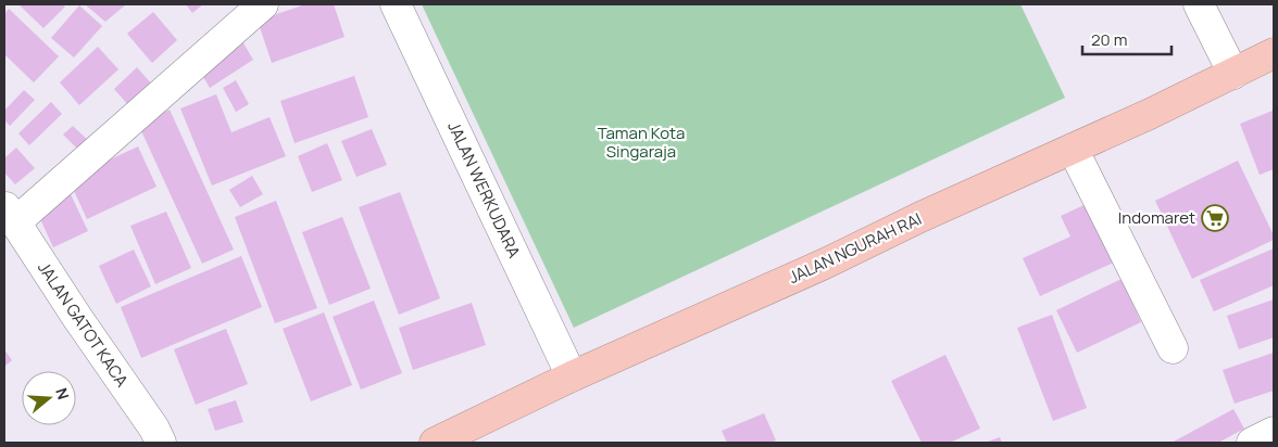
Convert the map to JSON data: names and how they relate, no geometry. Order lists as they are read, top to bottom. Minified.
{"streets":{"highway":["JALAN NGURAH RAI"],"street":["JALAN WERKUDARA","JALAN GATOT KACA"]},"crossings":[["JALAN WERKUDARA","JALAN NGURAH RAI"]],"parks":["Taman Kota Singaraja"],"places":{"supermarket":["Indomaret"]},"scale_bar":"20 m","north":"right"}
